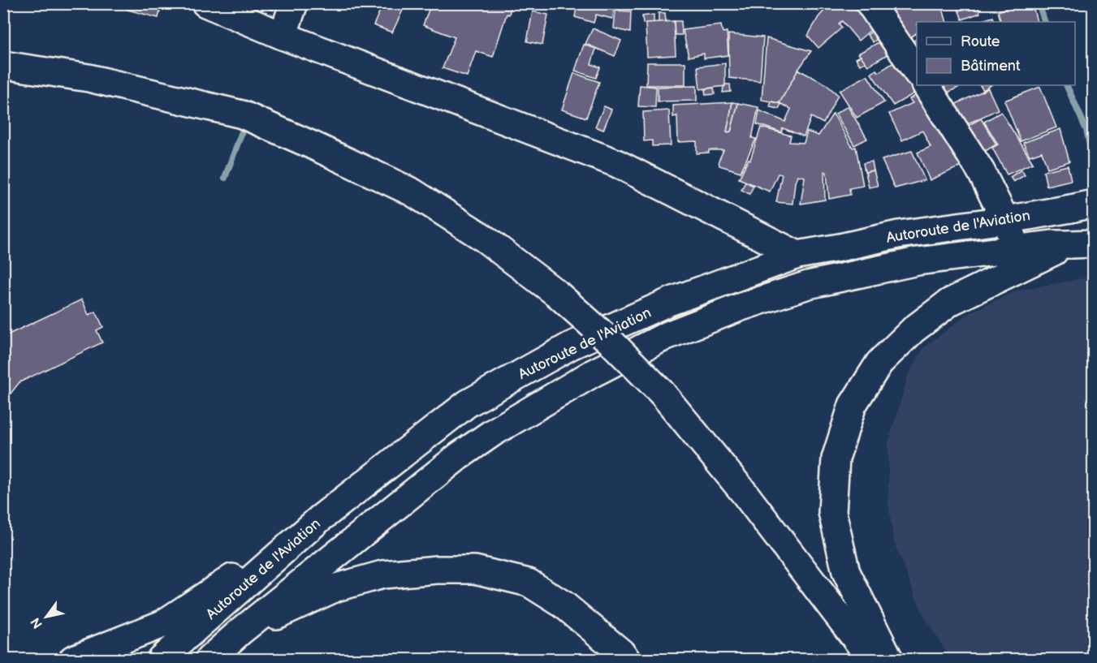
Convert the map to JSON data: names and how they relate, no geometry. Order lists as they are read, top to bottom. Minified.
{"streets":{"main road":["Autoroute de l'Aviation"]},"legend":["Route","Bâtiment"],"north":"bottom left"}
